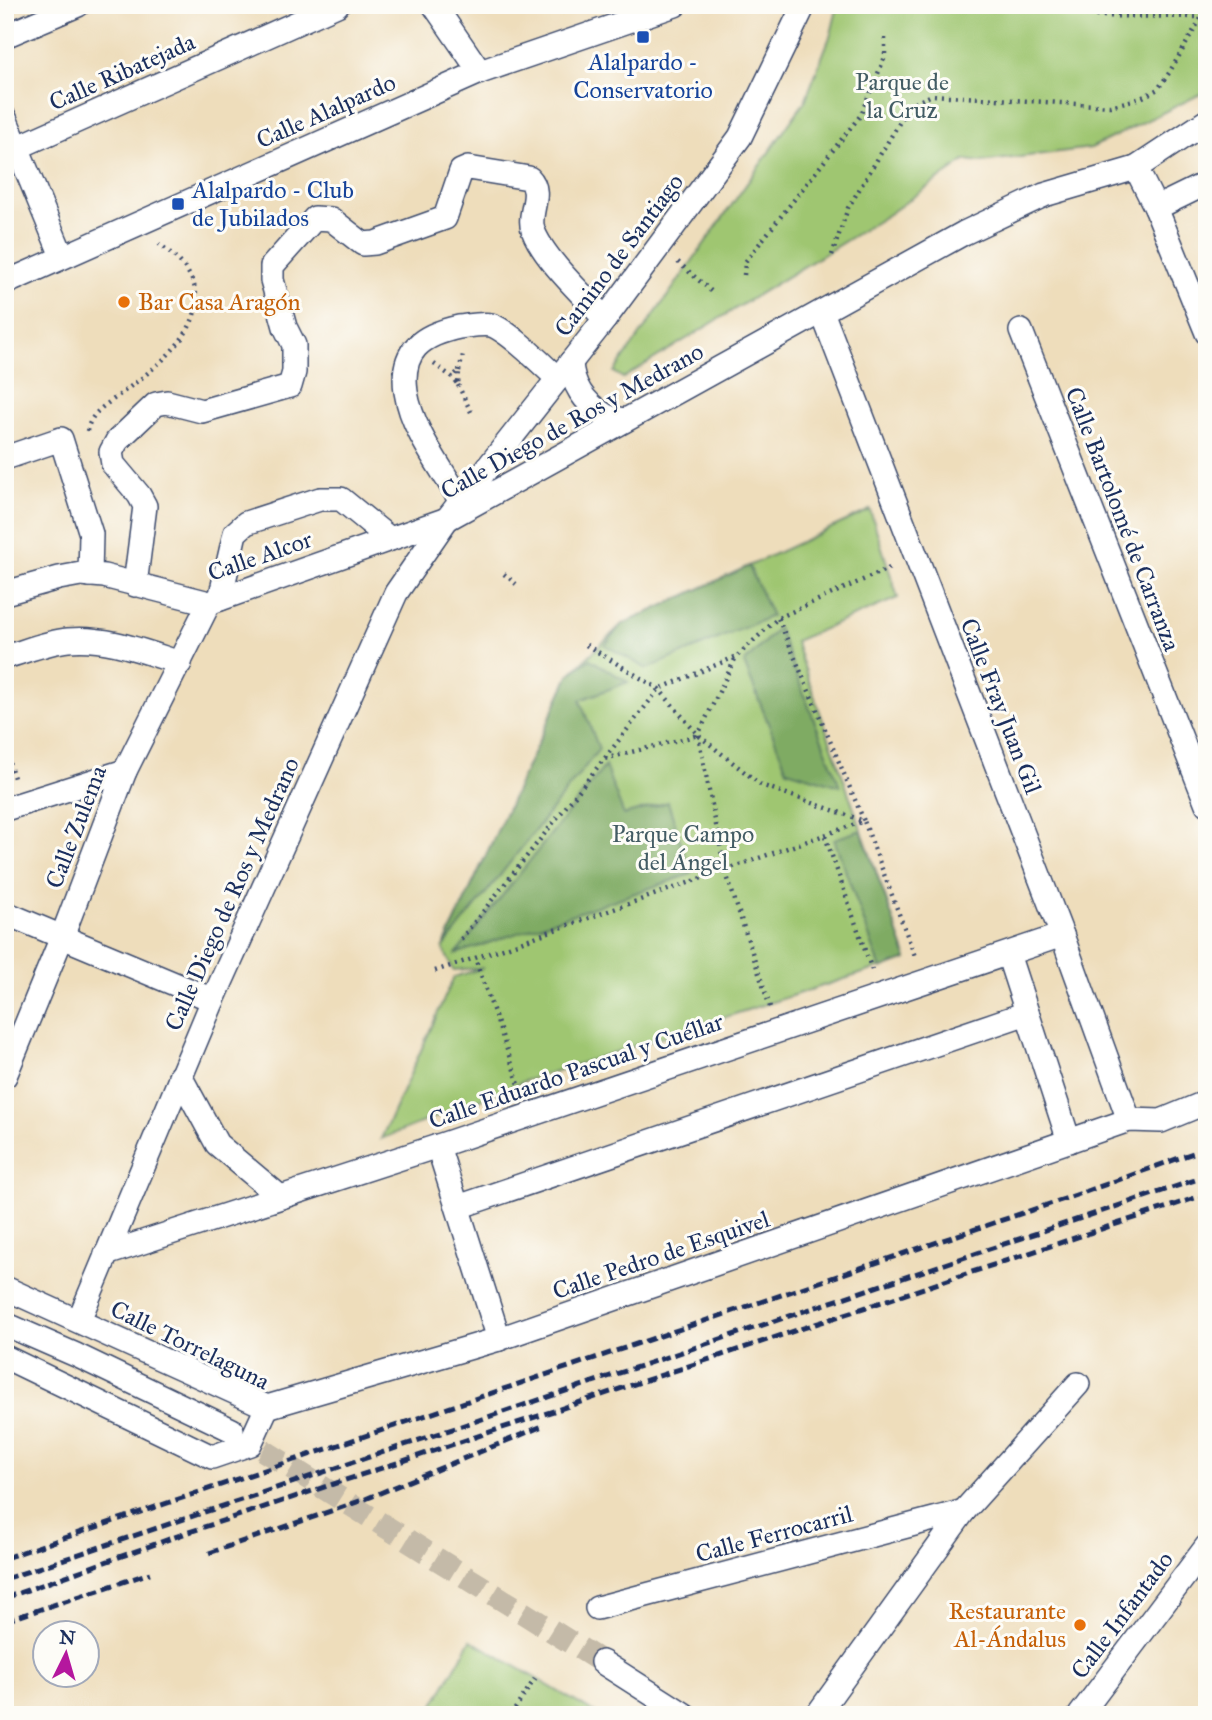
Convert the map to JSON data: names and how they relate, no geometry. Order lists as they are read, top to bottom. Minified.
{"streets":{"street":["Calle Ribatejada","Calle Alalpardo","Camino de Santiago","Calle Diego de Ros y Medrano","Calle Bartolomé de Carranza","Calle Alcor","Calle Fray Juan Gil","Calle Zulema","Calle Eduardo Pascual y Cuéllar","Calle Pedro de Esquivel","Calle Torrelaguna","Calle Ferrocarril","Calle Infantado"]},"crossings":[["Camino de Santiago","Calle Diego de Ros y Medrano"],["Camino de Santiago","Calle Alcor"],["Calle Diego de Ros y Medrano","Calle Alcor"],["Calle Diego de Ros y Medrano","Calle Fray Juan Gil"],["Calle Diego de Ros y Medrano","Calle Eduardo Pascual y Cuéllar"],["Calle Diego de Ros y Medrano","Calle Torrelaguna"],["Calle Alcor","Calle Zulema"],["Calle Fray Juan Gil","Calle Eduardo Pascual y Cuéllar"],["Calle Fray Juan Gil","Calle Pedro de Esquivel"],["Calle Pedro de Esquivel","Calle Torrelaguna"]],"parks":["Parque de la Cruz","Parque Campo del Ángel"],"places":{"transit":["Alalpardo - Conservatorio","Alalpardo - Club de Jubilados"],"other":["Bar Casa Aragón","Restaurante Al-Ándalus"]},"north":"top"}
